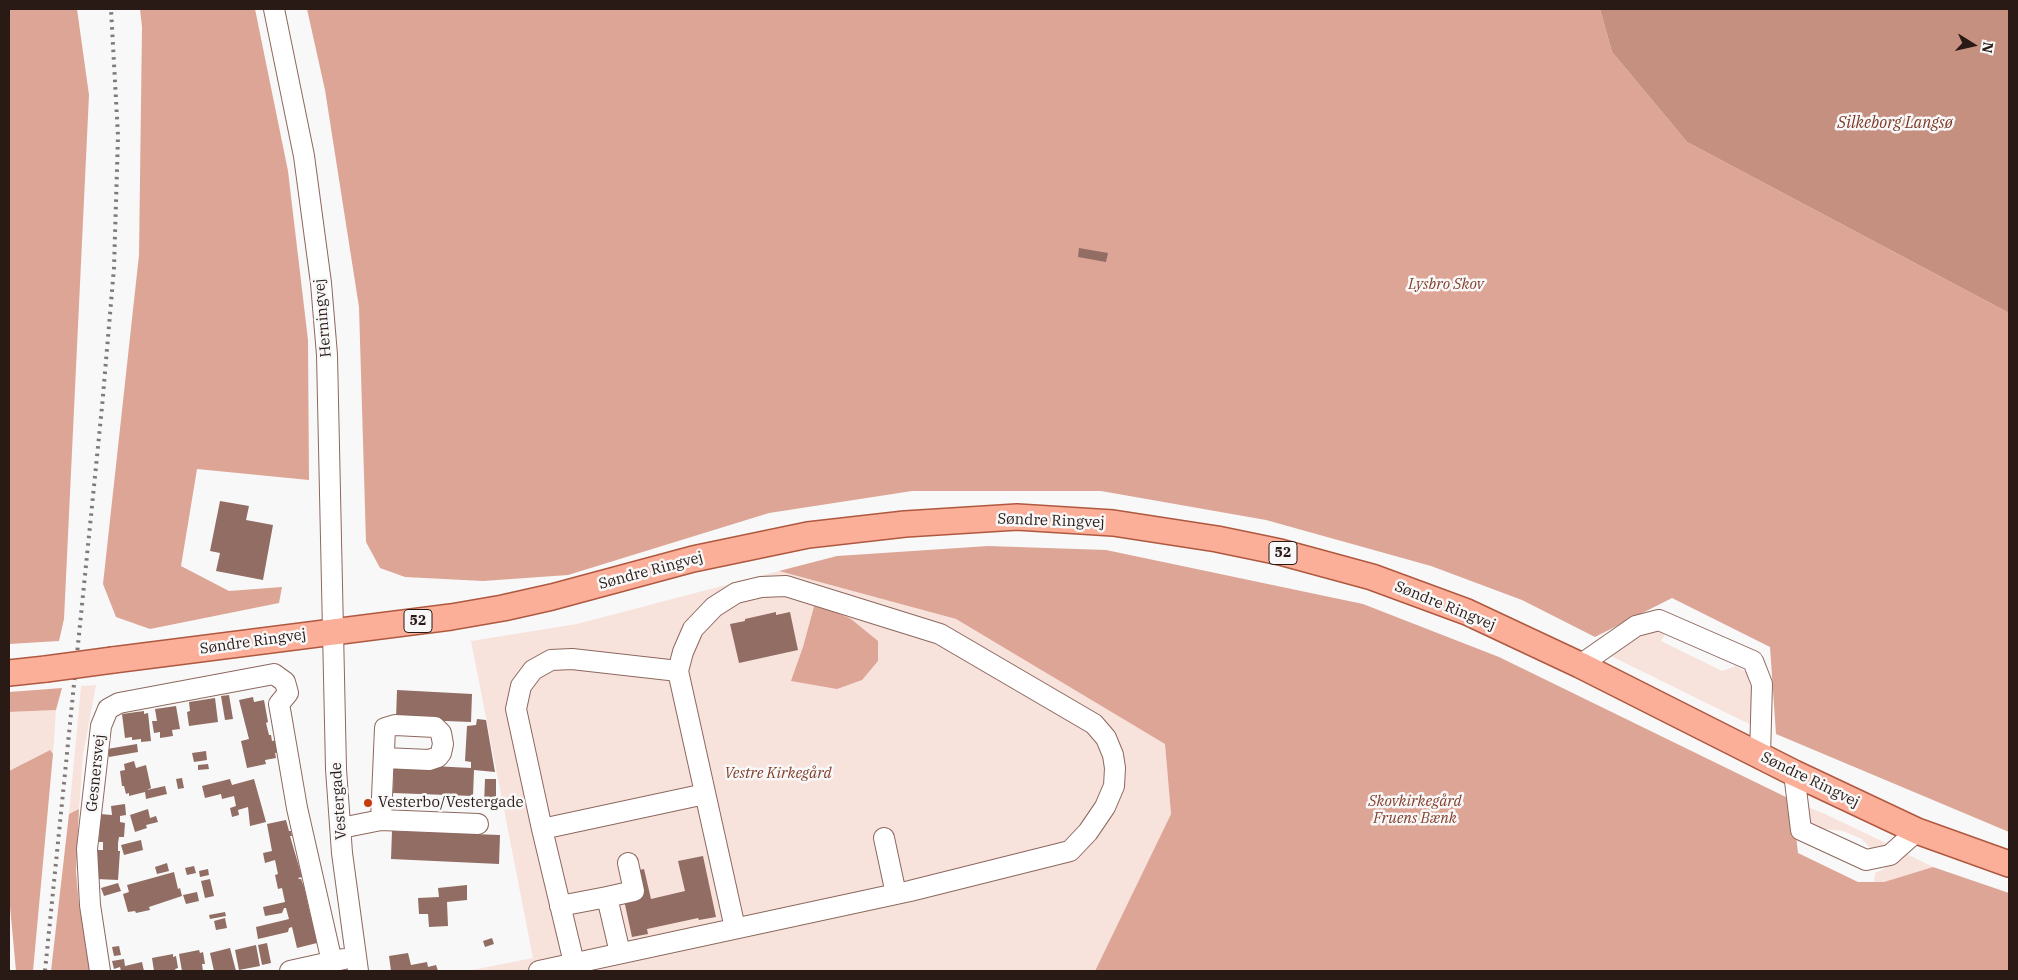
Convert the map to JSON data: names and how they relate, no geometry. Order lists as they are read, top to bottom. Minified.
{"streets":{"main road":["Søndre Ringvej","52"],"street":["Herningvej","Gesnersvej","Vestergade"]},"crossings":[["Herningvej","Søndre Ringvej"],["Herningvej","Vestergade"],["Søndre Ringvej","Vestergade"]],"water":["Silkeborg Langsø"],"parks":["Lysbro Skov","Vestre Kirkegård","Skovkirkegård Fruens Bænk"],"places":["Vesterbo/Vestergade"],"north":"right"}
